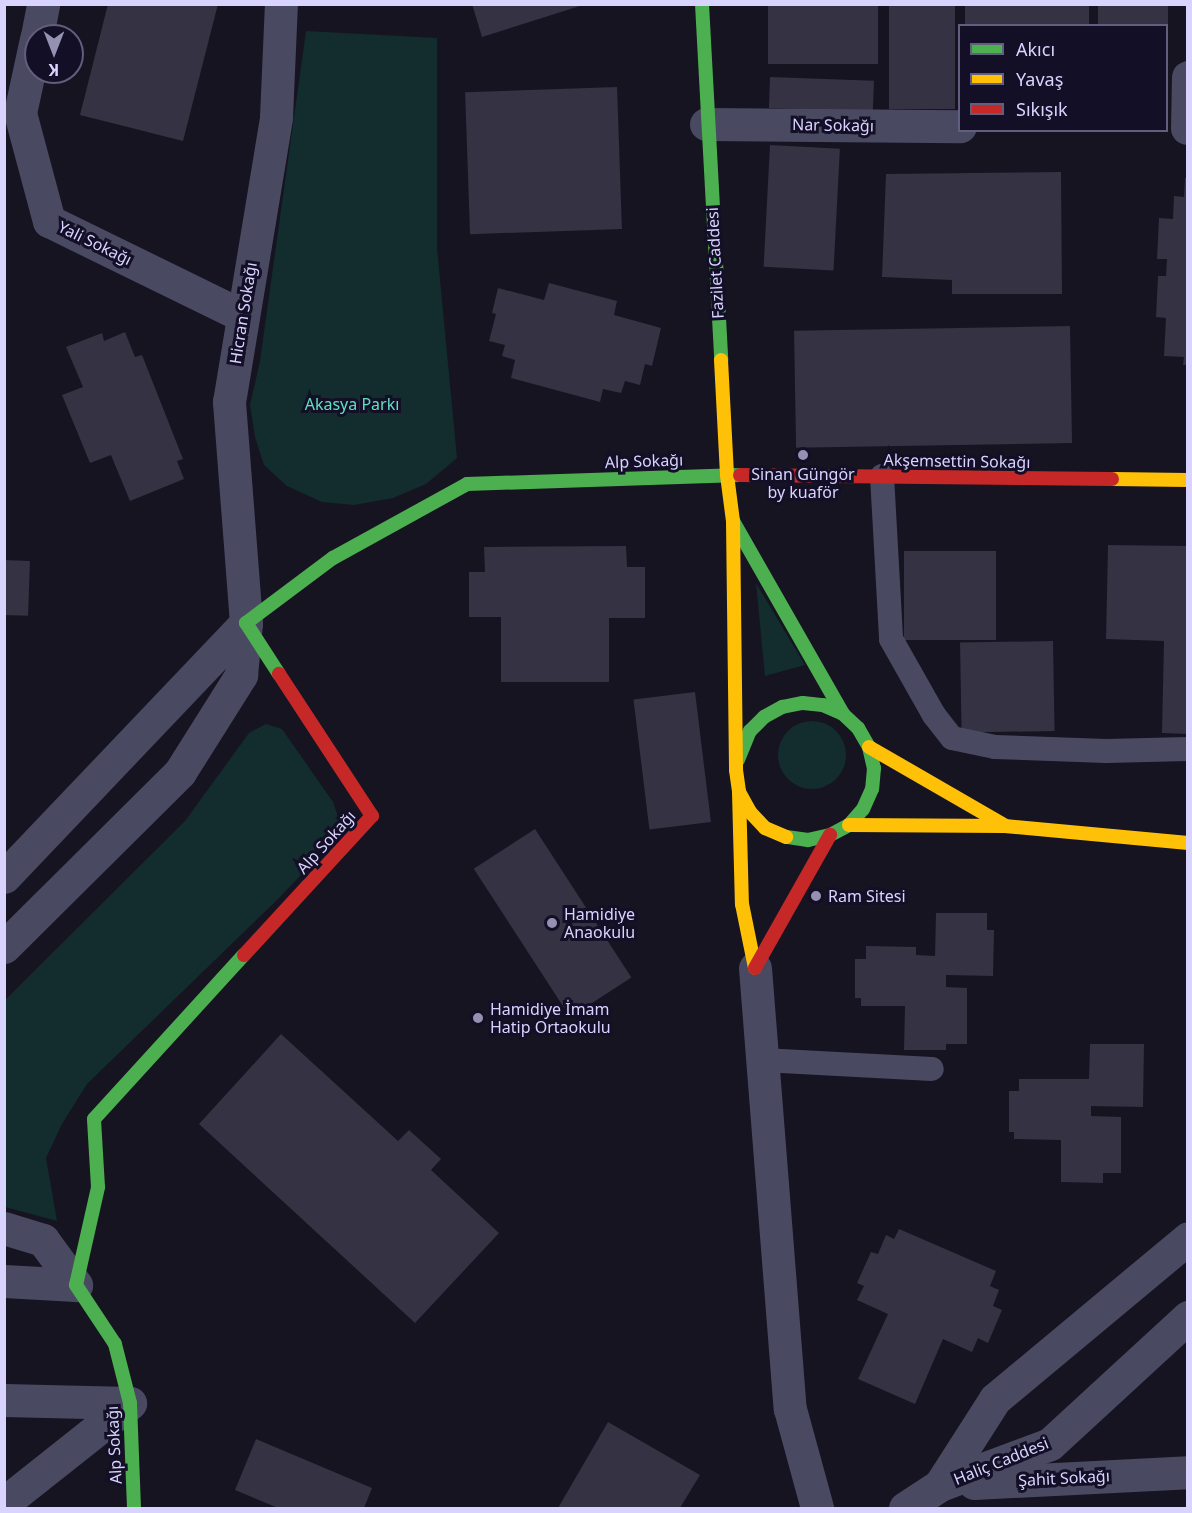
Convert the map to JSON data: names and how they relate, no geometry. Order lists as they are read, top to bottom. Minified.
{"streets":{"street":["Nar Sokağı","Yali Sokağı","Fazilet Caddesi","Hicran Sokağı","Alp Sokağı","Akşemsettin Sokağı","Haliç Caddesi","Şahit Sokağı"]},"crossings":[["Nar Sokağı","Fazilet Caddesi"],["Yali Sokağı","Hicran Sokağı"],["Fazilet Caddesi","Alp Sokağı"],["Fazilet Caddesi","Akşemsettin Sokağı"],["Hicran Sokağı","Alp Sokağı"],["Alp Sokağı","Akşemsettin Sokağı"],["Haliç Caddesi","Şahit Sokağı"]],"parks":["Akasya Parkı"],"places":["Sinan Güngör by kuaför","Ram Sitesi","Hamidiye Anaokulu","Hamidiye İmam Hatip Ortaokulu"],"legend":["Akıcı","Yavaş","Sıkışık"],"north":"bottom"}
